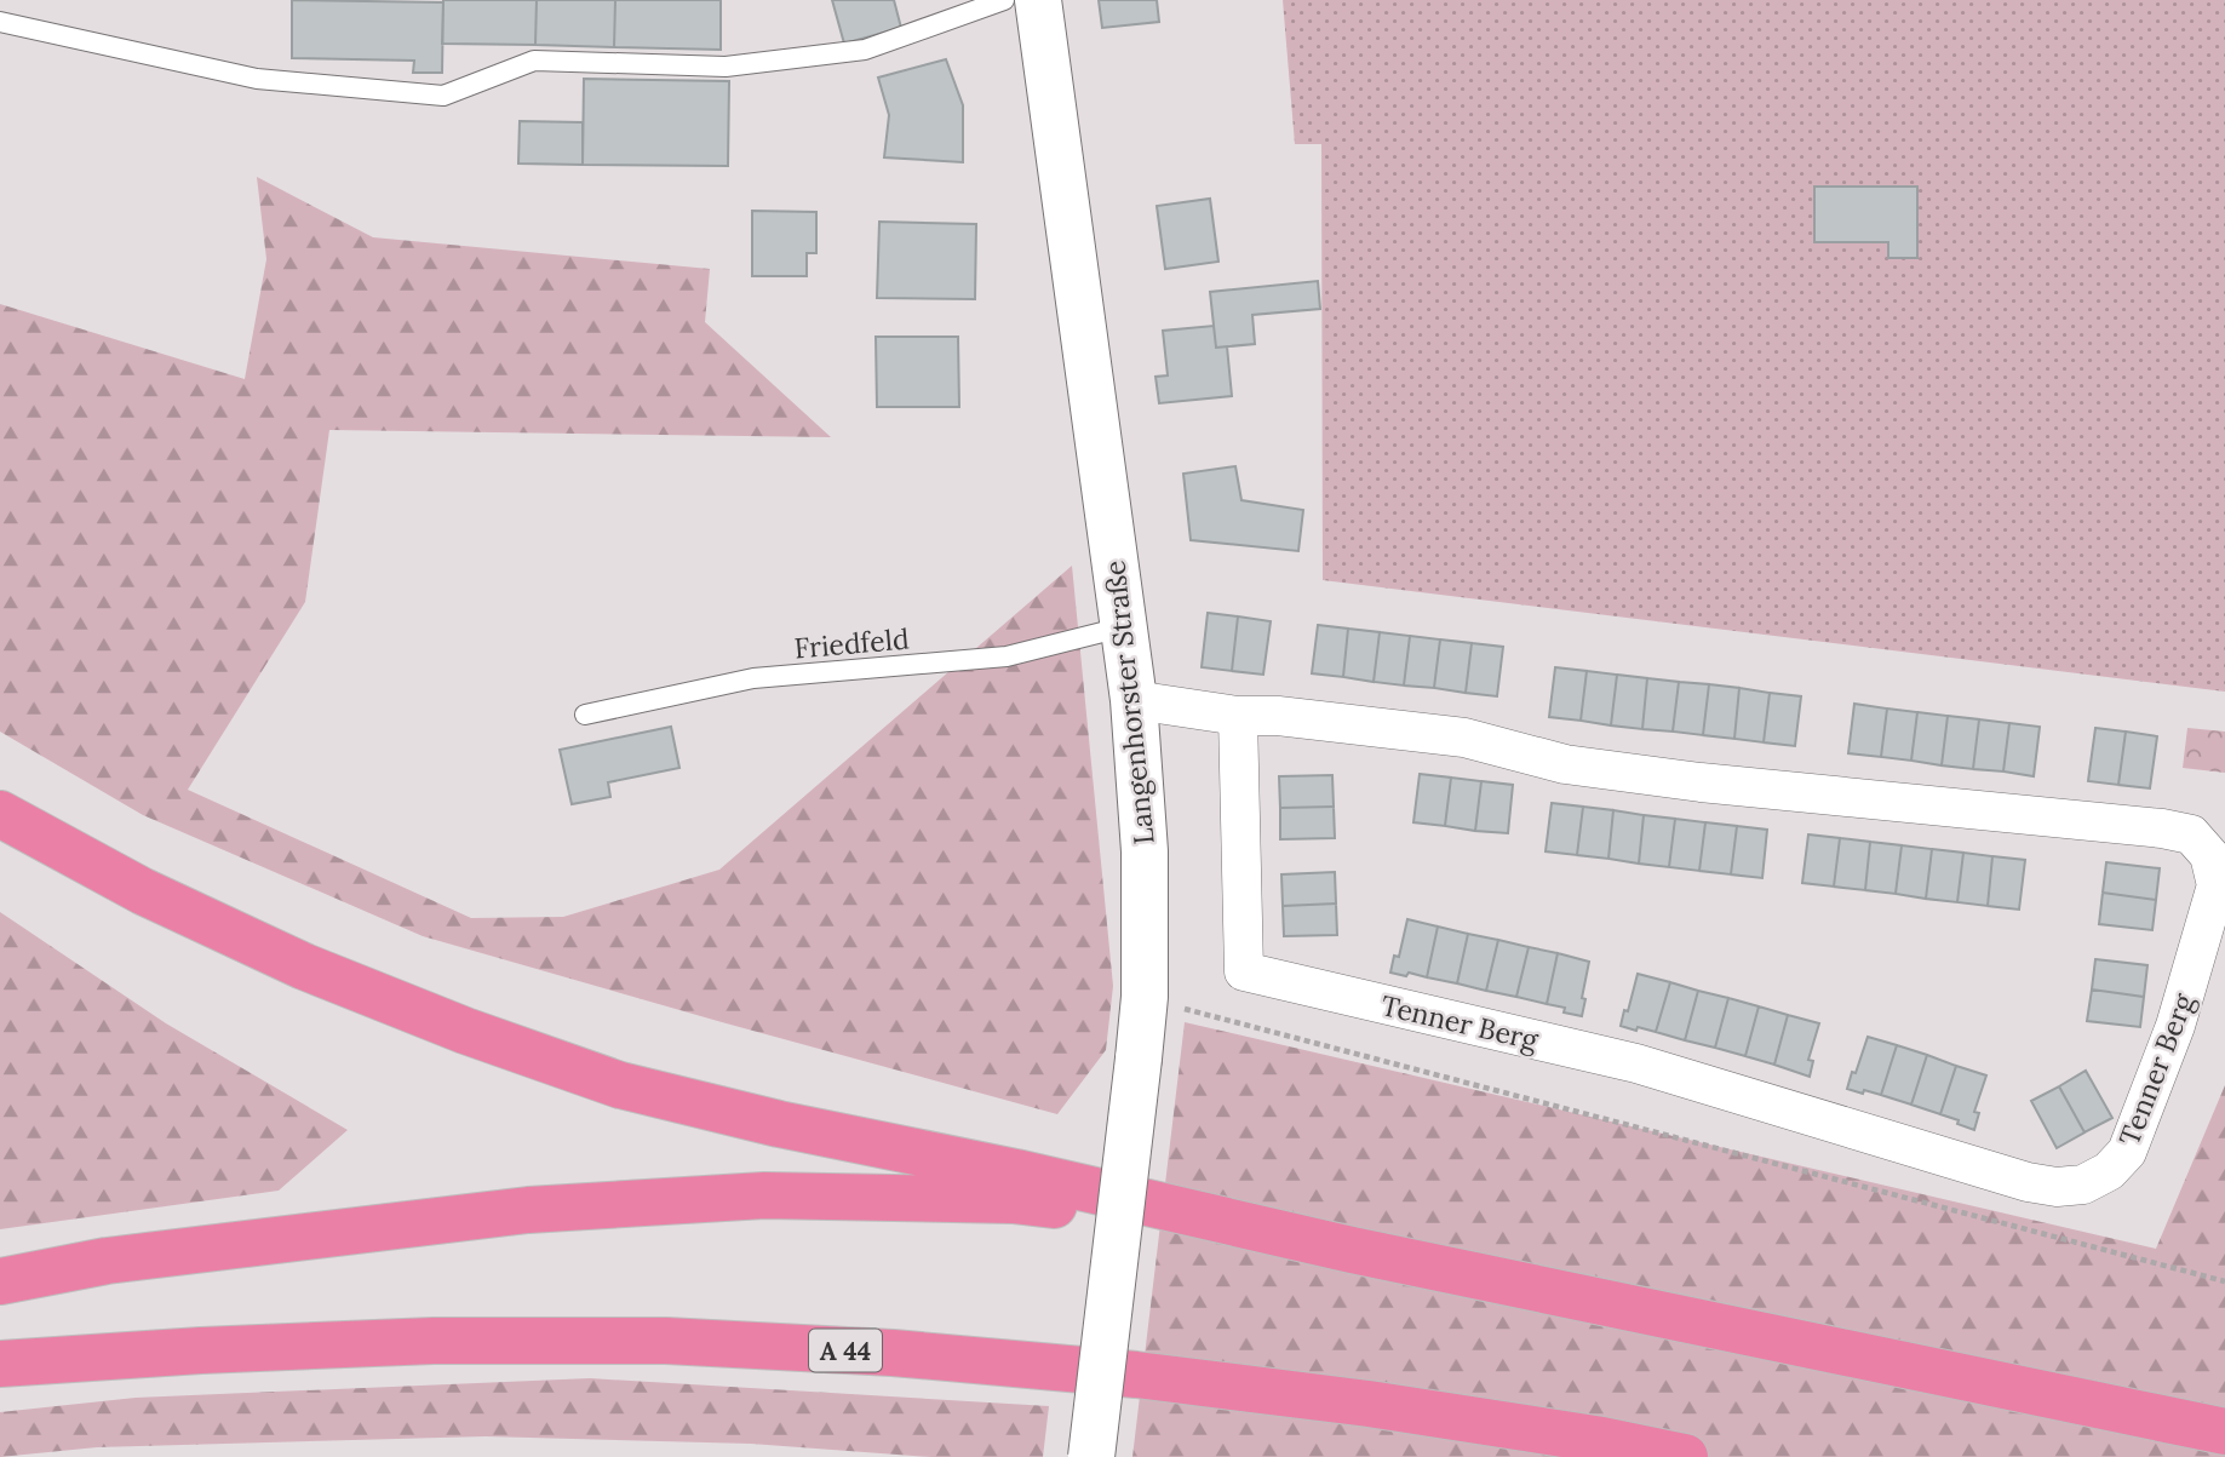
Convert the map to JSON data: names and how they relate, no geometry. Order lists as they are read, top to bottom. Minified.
{"streets":{"highway":["A 44"],"street":["Langenhorster Straße","Tenner Berg"],"lane":["Friedfeld"]},"crossings":[["Friedfeld","Langenhorster Straße"],["Langenhorster Straße","Tenner Berg"]]}
